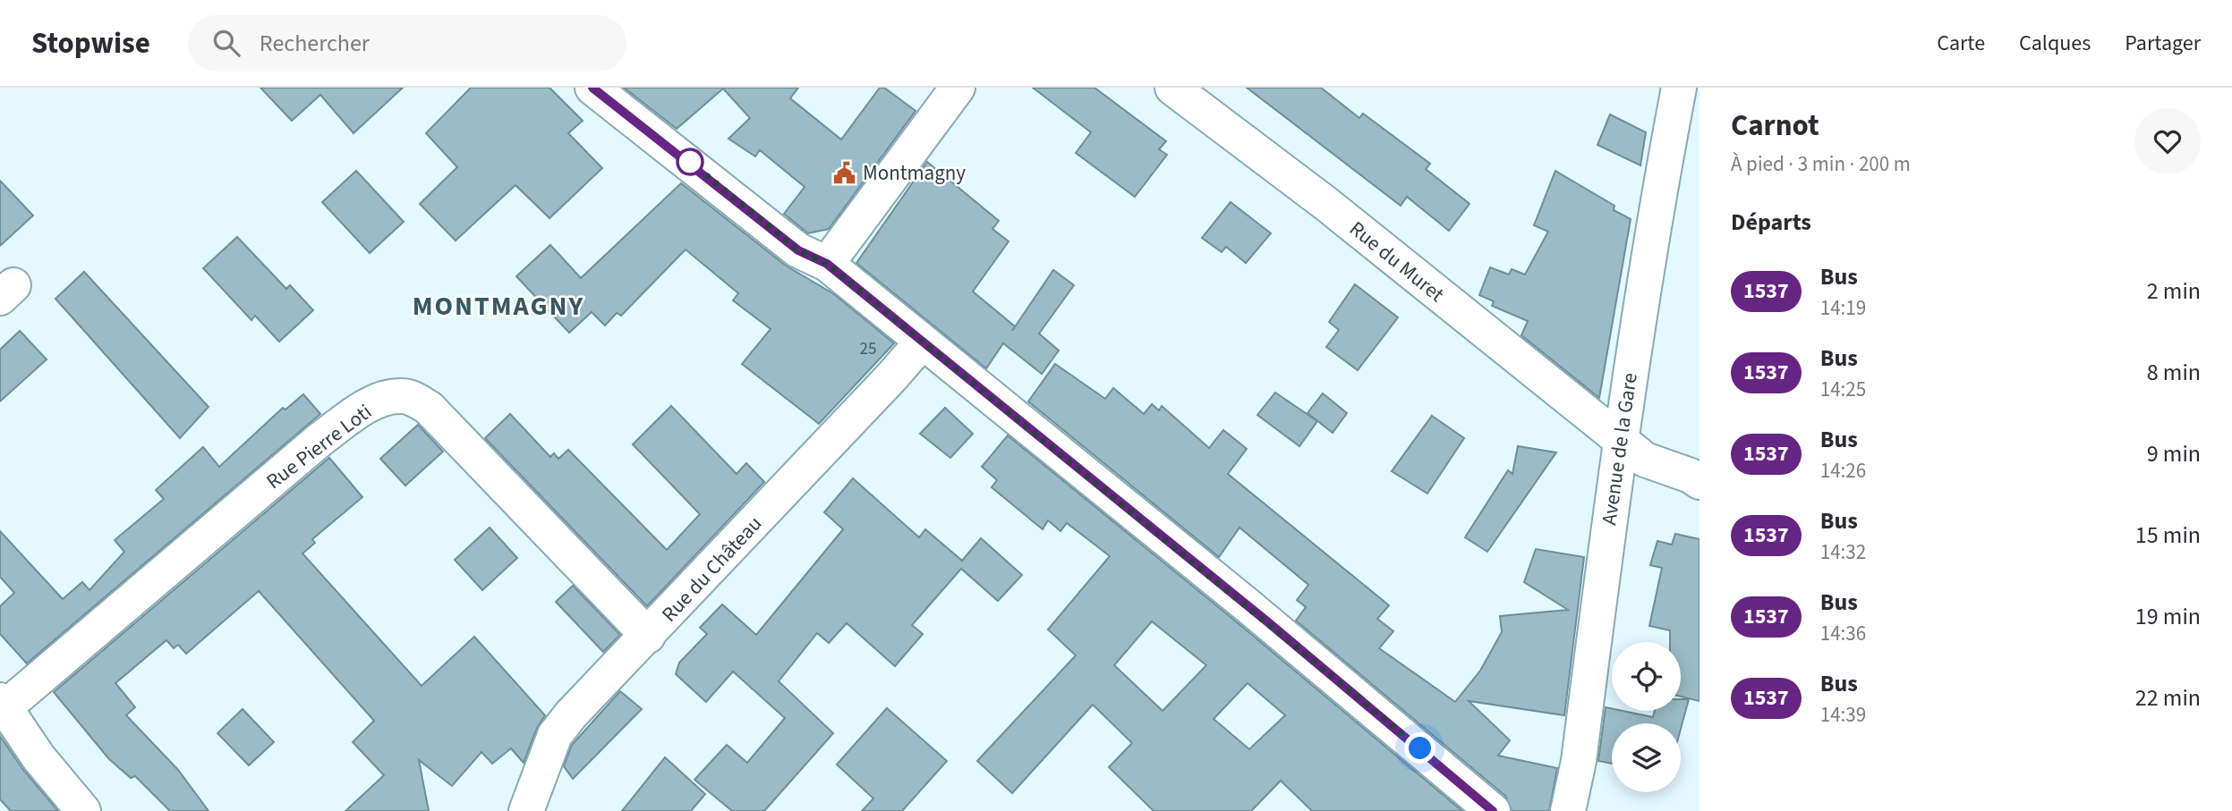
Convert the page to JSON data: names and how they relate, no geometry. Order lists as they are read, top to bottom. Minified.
{"streets":{"street":["Rue du Muret","Rue Pierre Loti","Avenue de la Gare","Rue du Château"]},"crossings":[["Rue du Muret","Avenue de la Gare"],["Rue Pierre Loti","Rue du Château"]],"districts":["MONTMAGNY"],"places":{"public building":["Montmagny"]},"lines":["bus line 1537"],"house_numbers":["25"],"page":{"header":"Stopwise","search":"Rechercher","nav":["Carte","Calques","Partager"],"heading":[["Carnot","À pied · 3 min · 200 m"],"Départs"],"list":[{"mark":"1537","name":"Bus","note":"14:19","value":"2 min"},{"mark":"1537","name":"Bus","note":"14:25","value":"8 min"},{"mark":"1537","name":"Bus","note":"14:26","value":"9 min"},{"mark":"1537","name":"Bus","note":"14:32","value":"15 min"},{"mark":"1537","name":"Bus","note":"14:36","value":"19 min"},{"mark":"1537","name":"Bus","note":"14:39","value":"22 min"}]}}
